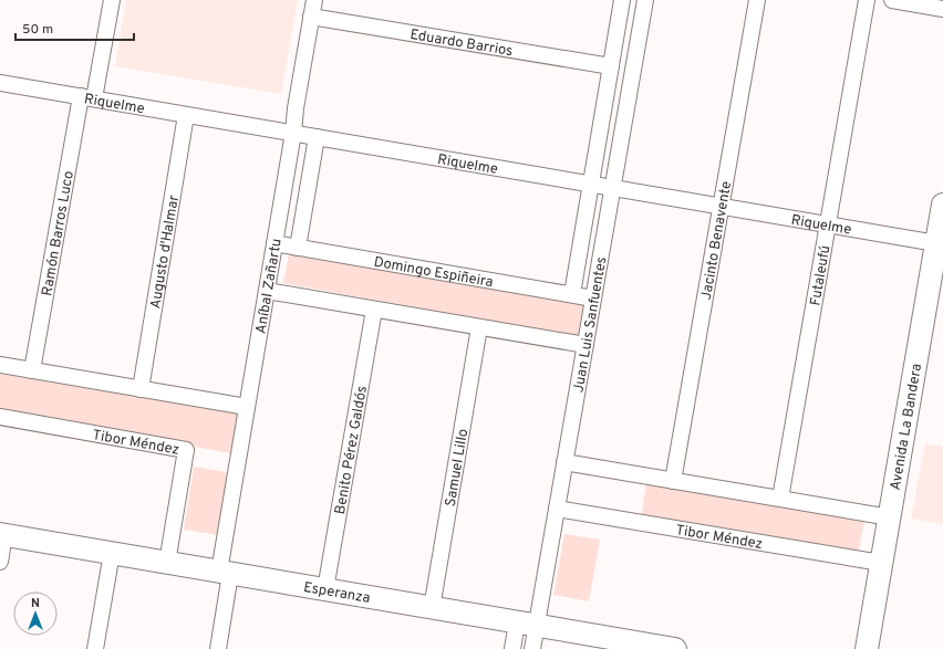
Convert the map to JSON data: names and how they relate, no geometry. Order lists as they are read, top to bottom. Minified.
{"streets":{"street":["Eduardo Barrios","Riquelme","Ramón Barros Luco","Jacinto Benavente","Augusto d'Halmar","Domingo Espiñeira","Futaleufú","Aníbal Zañartu","Juan Luis Sanfuentes","Avenida La Bandera","Tibor Méndez","Benito Pérez Galdós","Samuel Lillo","Esperanza"]},"crossings":[["Eduardo Barrios","Aníbal Zañartu"],["Eduardo Barrios","Juan Luis Sanfuentes"],["Riquelme","Ramón Barros Luco"],["Riquelme","Jacinto Benavente"],["Riquelme","Augusto d'Halmar"],["Riquelme","Futaleufú"],["Riquelme","Aníbal Zañartu"],["Riquelme","Juan Luis Sanfuentes"],["Riquelme","Avenida La Bandera"],["Domingo Espiñeira","Aníbal Zañartu"],["Domingo Espiñeira","Juan Luis Sanfuentes"],["Aníbal Zañartu","Esperanza"],["Juan Luis Sanfuentes","Tibor Méndez"],["Juan Luis Sanfuentes","Esperanza"],["Avenida La Bandera","Tibor Méndez"],["Tibor Méndez","Esperanza"],["Benito Pérez Galdós","Esperanza"],["Samuel Lillo","Esperanza"]],"scale_bar":"50 m","north":"top"}
